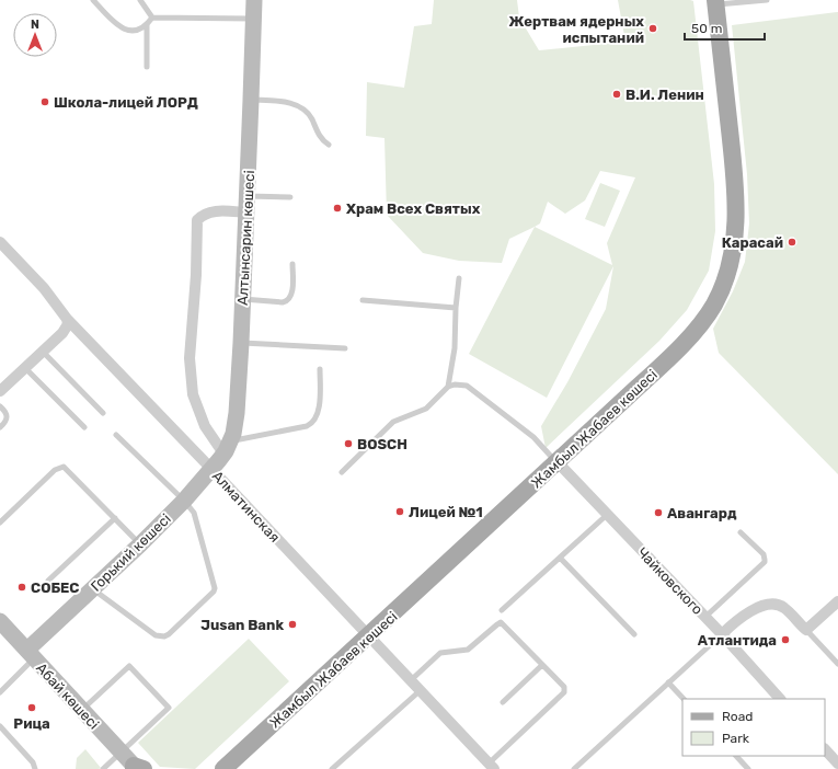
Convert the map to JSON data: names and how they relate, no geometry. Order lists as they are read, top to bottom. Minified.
{"streets":{"main road":["Жамбыл Жабаев көшесі"],"street":["Алтынсарин көшесі","Алматинская","Горький көшесі","Чайковского","Абай көшесі"]},"crossings":[["Алтынсарин көшесі","Алматинская"],["Алтынсарин көшесі","Горький көшесі"],["Жамбыл Жабаев көшесі","Алматинская"],["Жамбыл Жабаев көшесі","Чайковского"],["Алматинская","Горький көшесі"],["Горький көшесі","Абай көшесі"]],"places":["Жертвам ядерных испытаний","В.И. Ленин","Школа-лицей ЛОРД","Храм Всех Святых","Карасай","BOSCH","Лицей №1","Авангард","СОБЕС","Jusan Bank","Атлантида","Рица"],"legend":["Road","Park"],"scale_bar":"50 m","north":"top"}
